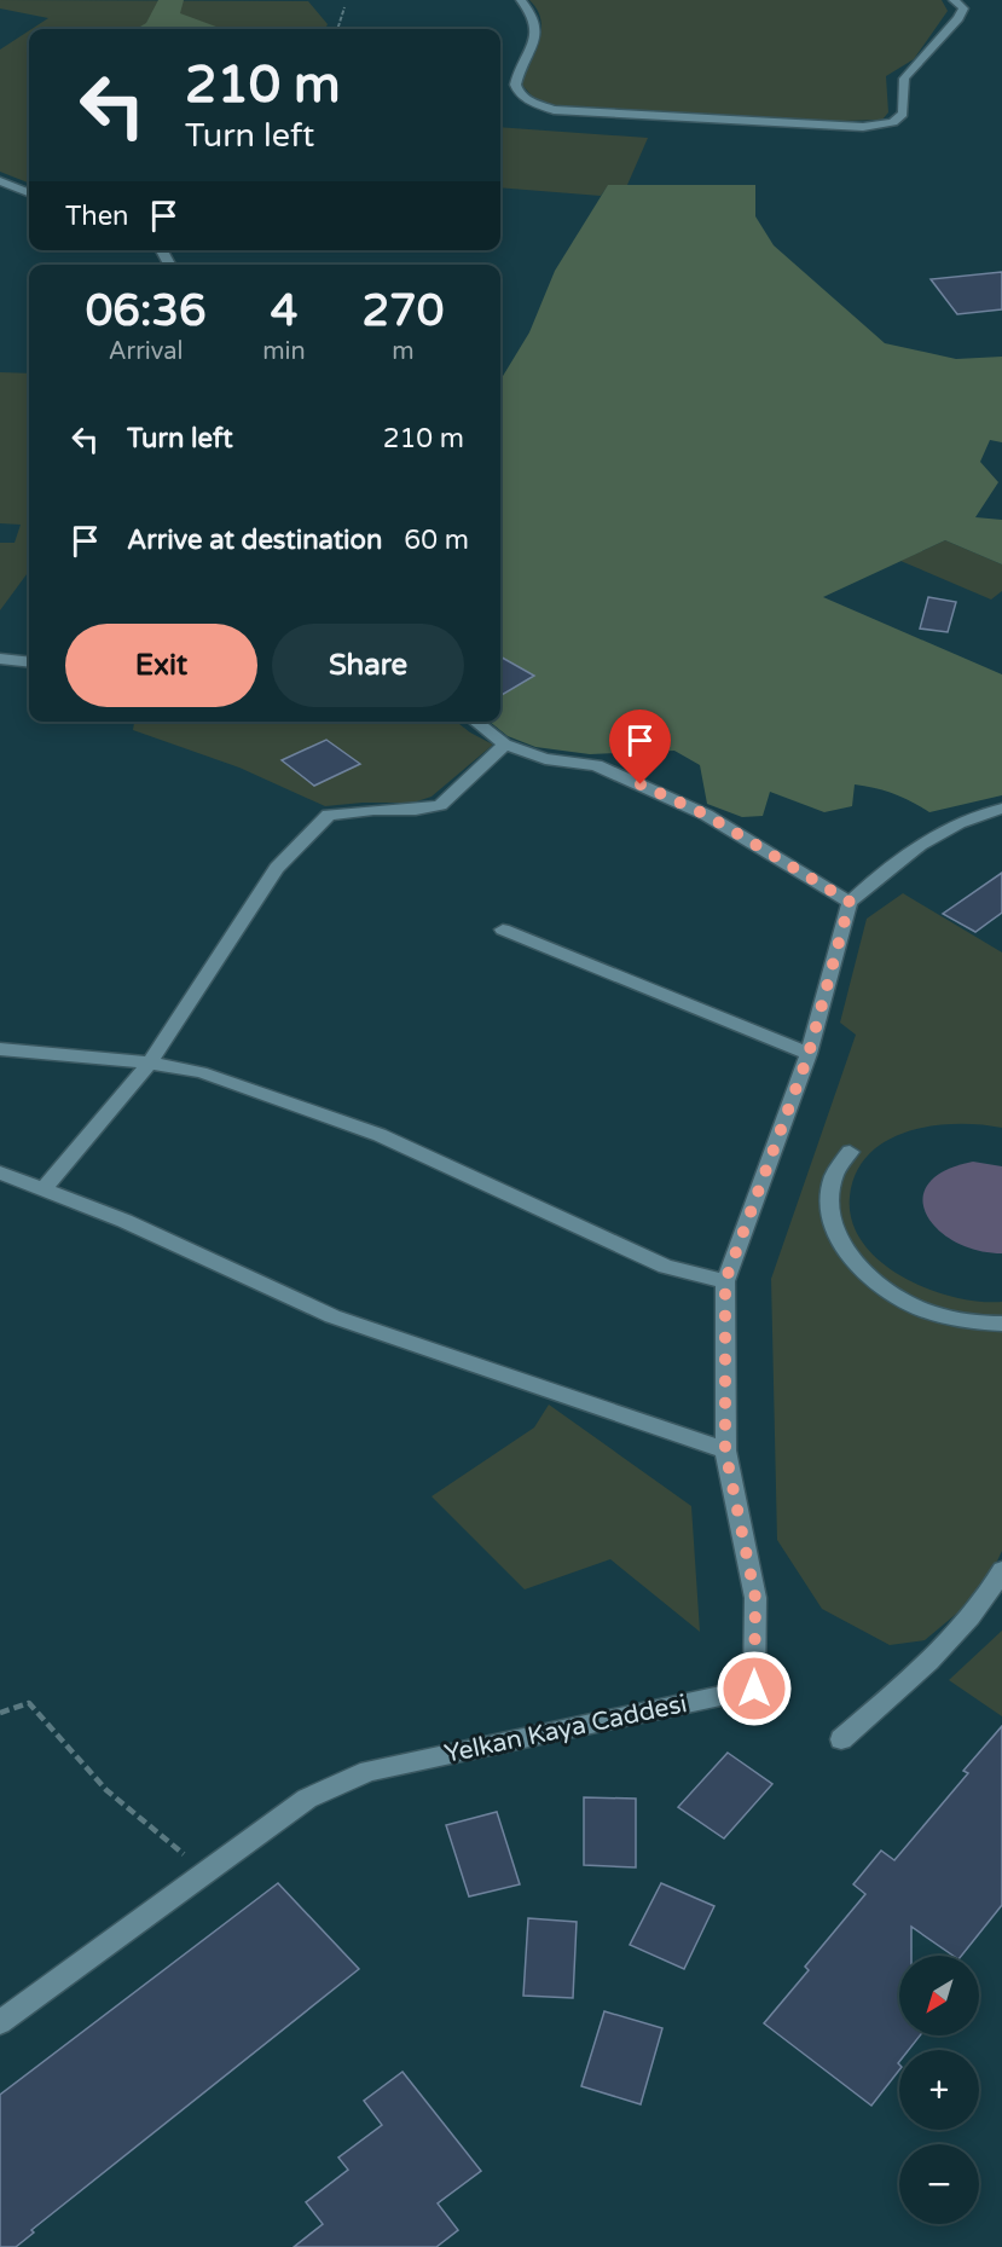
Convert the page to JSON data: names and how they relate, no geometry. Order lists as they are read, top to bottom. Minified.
{"streets":{"street":["Yelkan Kaya Caddesi"]},"north":"bottom left","page":{"turn":["210 m","Turn left"],"then":"Then","eta":["06:36","Arrival","4","min","270","m"],"list":[{"name":"Turn left","value":"210 m"},{"name":"Arrive at destination","value":"60 m"}],"buttons":["Exit","Share"],"map_buttons":["+","−"]}}
